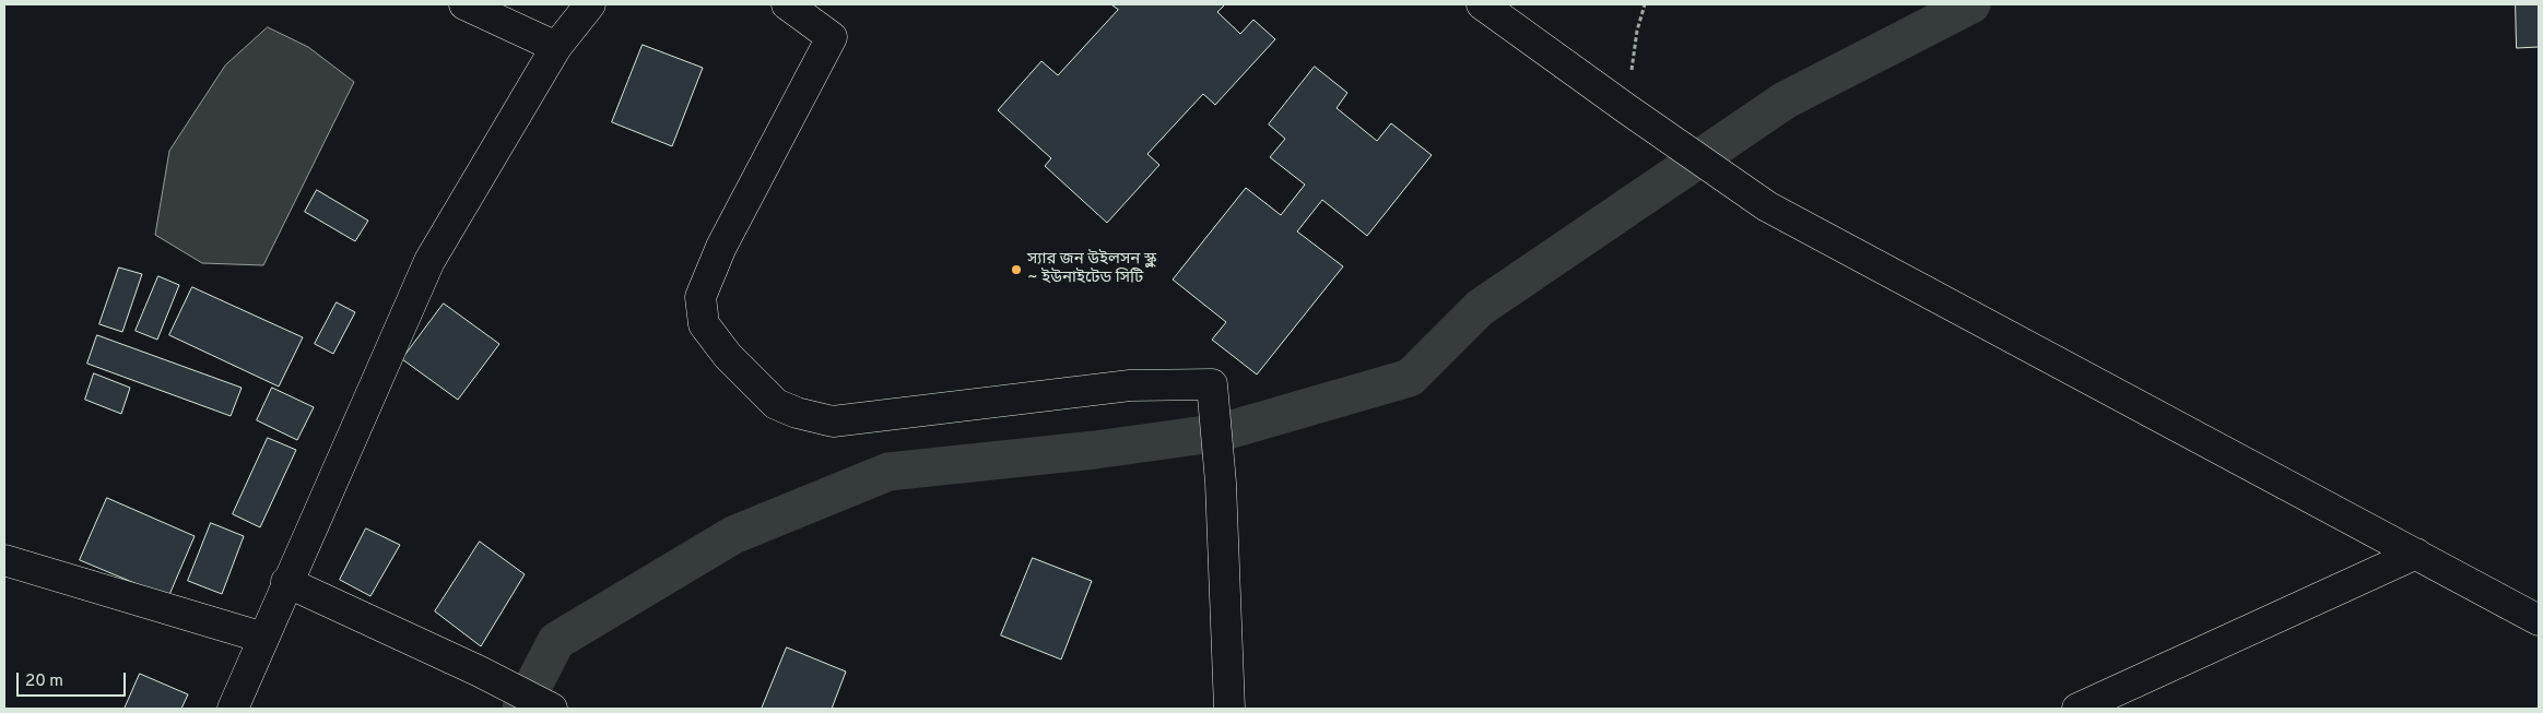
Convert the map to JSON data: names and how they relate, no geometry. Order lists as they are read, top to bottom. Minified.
{"places":["স্যার জন উইলসন স্কুল ~ ইউনাইটেড সিটি"],"scale_bar":"20 m"}
